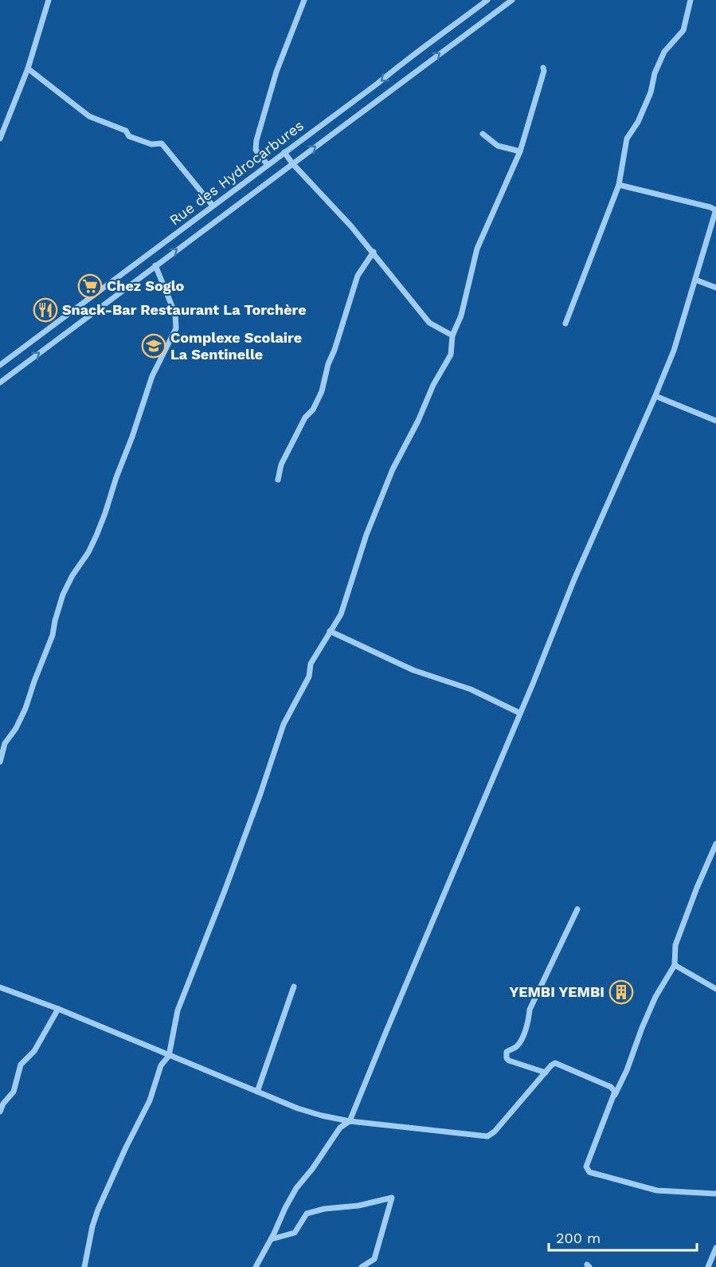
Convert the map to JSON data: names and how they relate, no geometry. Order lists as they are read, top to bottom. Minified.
{"streets":{"street":["Rue des Hydrocarbures"]},"places":{"supermarket":["Chez Soglo"],"restaurant":["Snack-Bar Restaurant La Torchère"],"school or university":["Complexe Scolaire La Sentinelle"],"building":["YEMBI YEMBI"]},"scale_bar":"200 m"}
